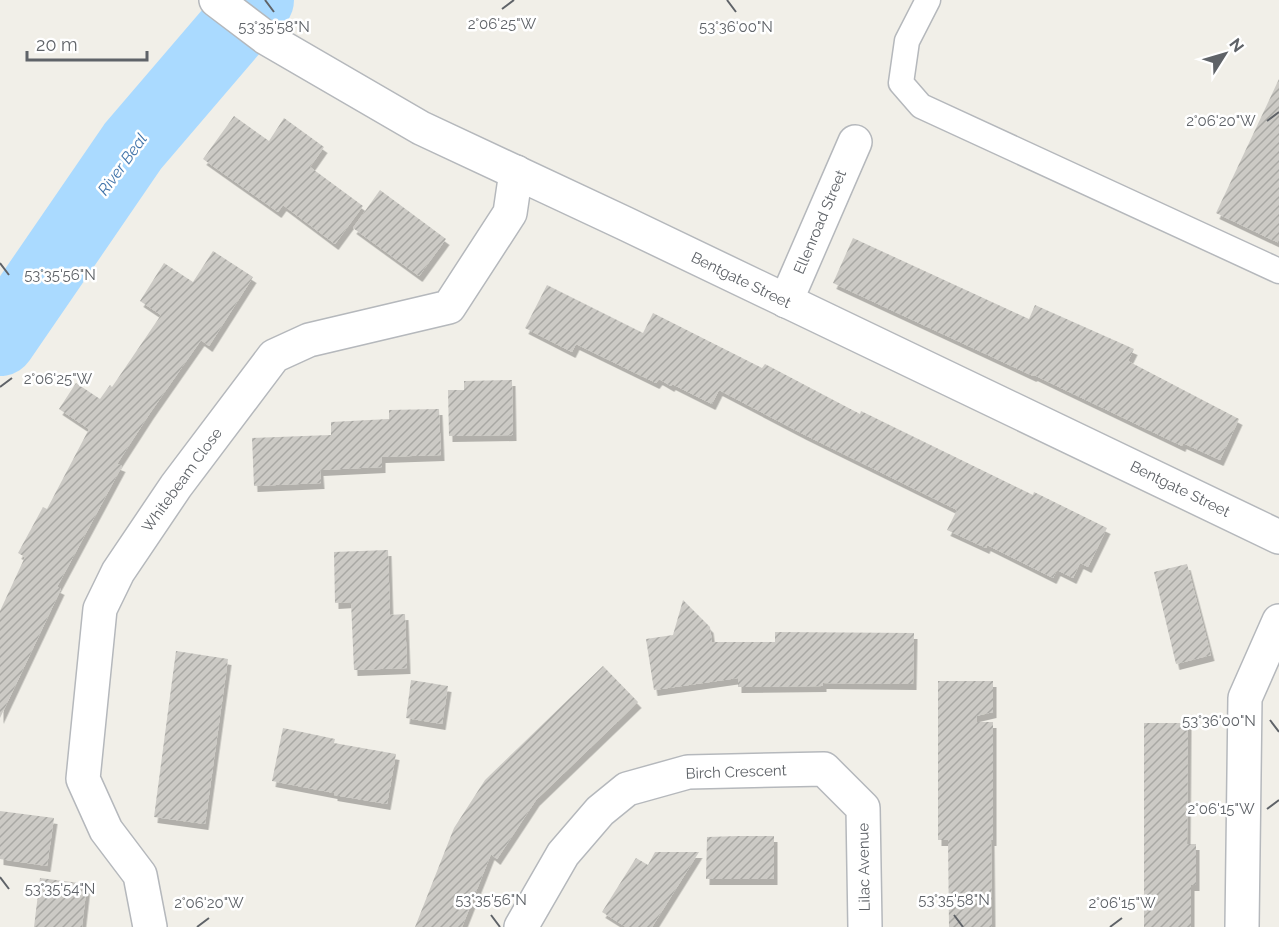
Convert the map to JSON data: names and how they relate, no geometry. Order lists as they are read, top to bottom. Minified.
{"streets":{"street":["Ellenroad Street","Bentgate Street","Whitebeam Close","Birch Crescent","Lilac Avenue"]},"crossings":[["Ellenroad Street","Bentgate Street"],["Bentgate Street","Whitebeam Close"],["Birch Crescent","Lilac Avenue"]],"water":["River Beal"],"scale_bar":"20 m","north":"top right","coordinates":["2°06'25\"W","53°35'58\"N","53°36'00\"N","2°06'20\"W","53°35'56\"N","2°06'15\"W","53°35'54\"N"]}
